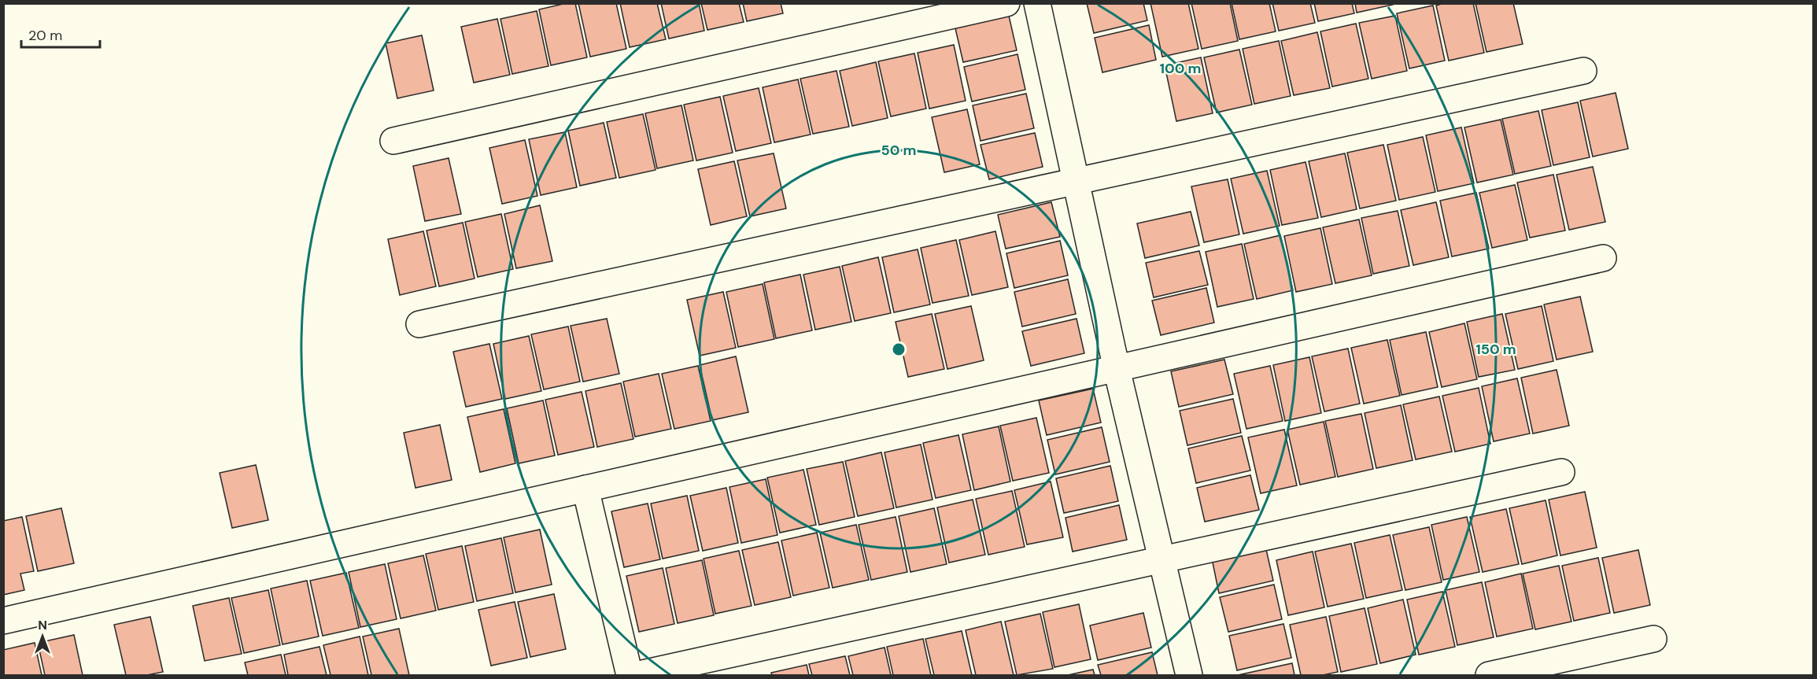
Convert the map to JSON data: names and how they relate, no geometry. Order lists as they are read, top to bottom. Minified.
{"scale_bar":"20 m","north":"top","rings":["100 m","50 m","150 m"]}
